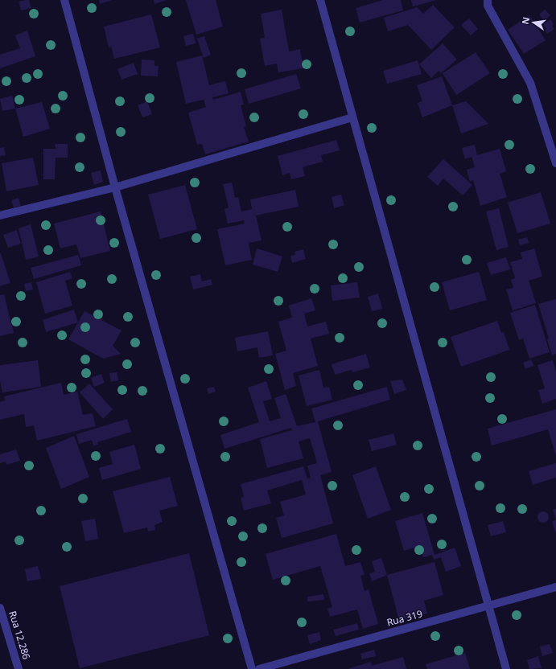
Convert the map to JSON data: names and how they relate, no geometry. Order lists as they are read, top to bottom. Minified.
{"streets":{"street":["Rua 319","Rua 12.286"]},"north":"left"}
